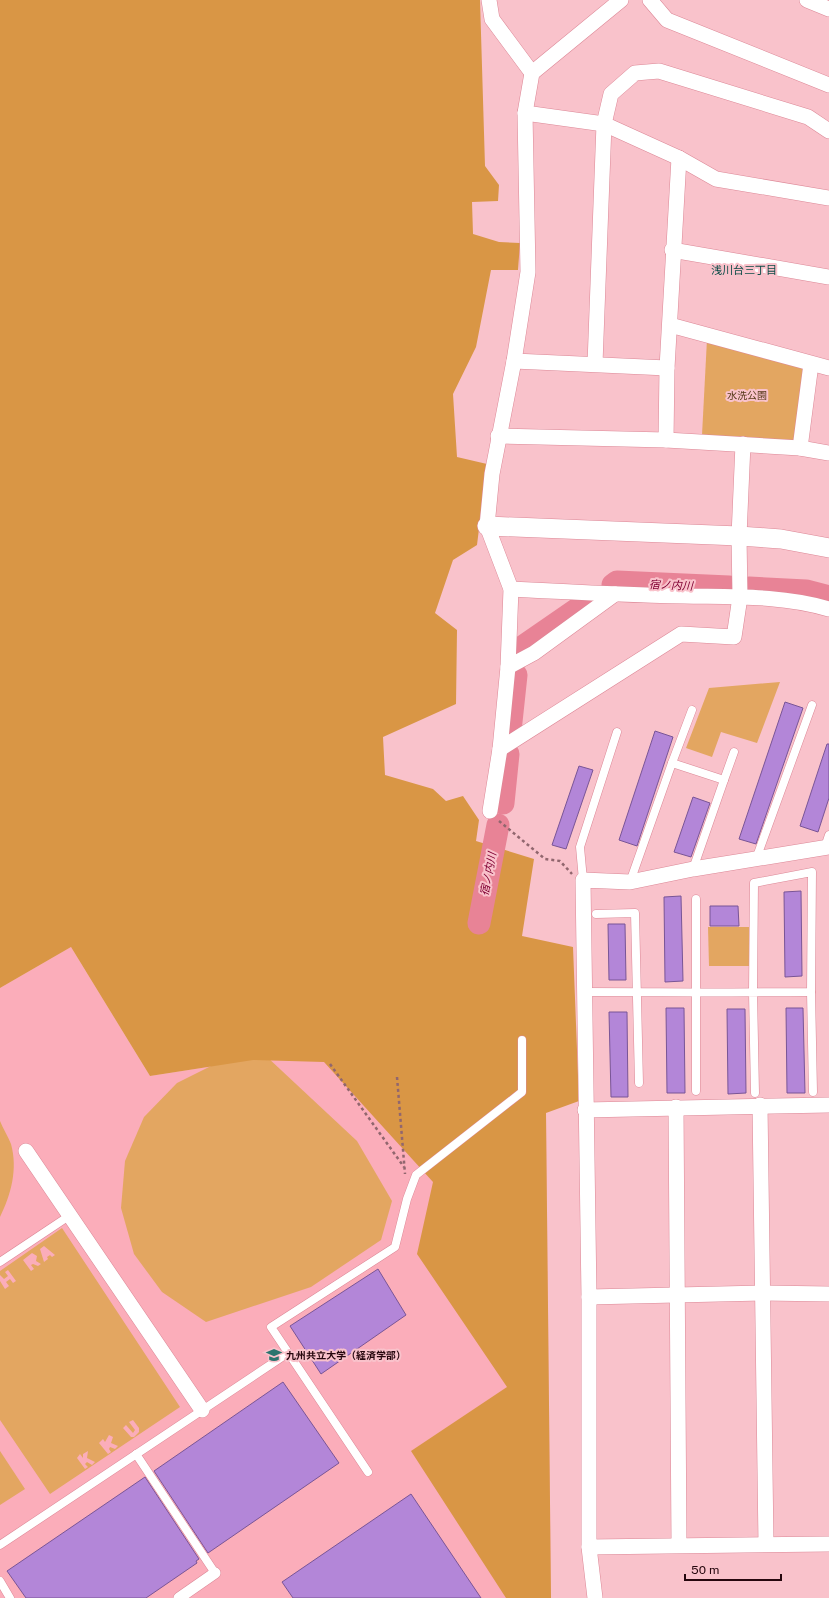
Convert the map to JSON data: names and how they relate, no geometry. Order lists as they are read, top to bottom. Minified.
{"districts":["浅川台三丁目"],"water":["宿ノ内川"],"parks":["水洗公園"],"places":{"school or university":["九州共立大学（経済学部）"]},"scale_bar":"50 m"}
